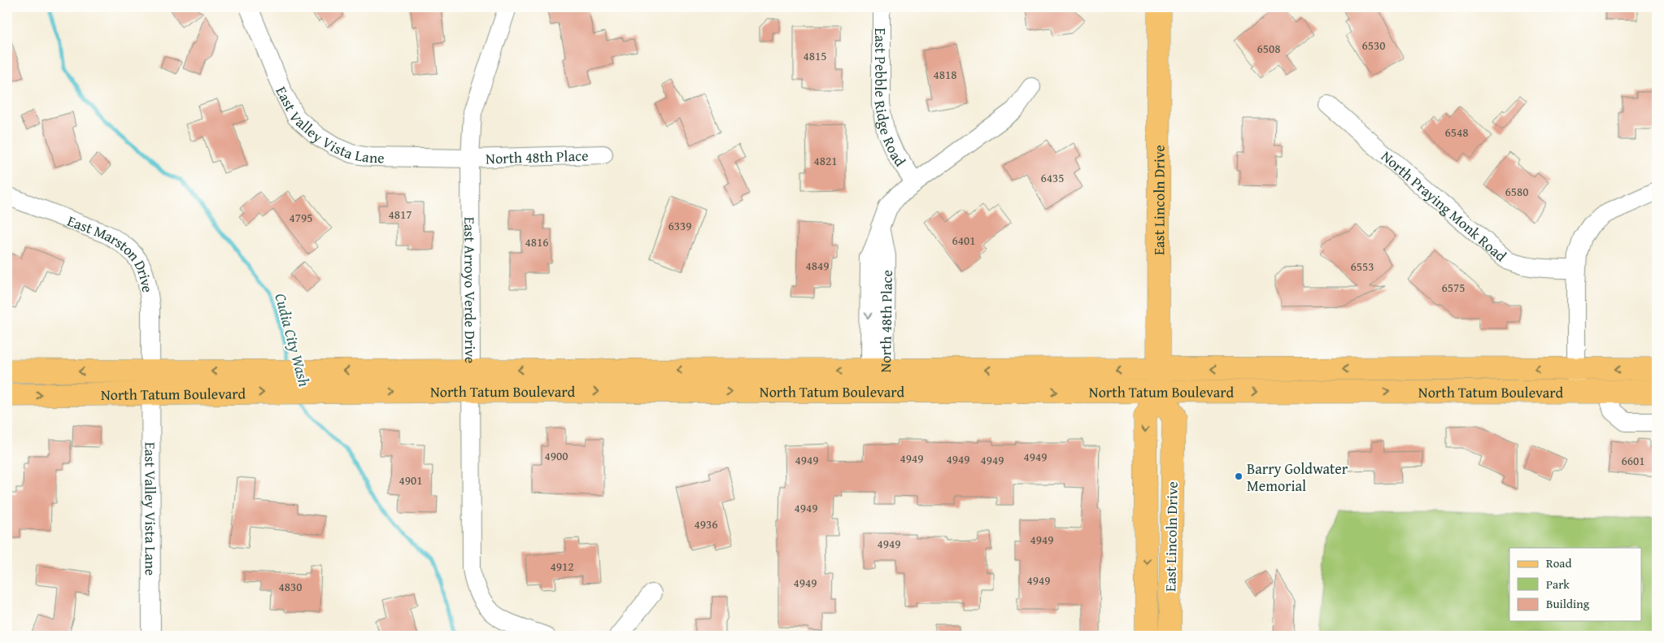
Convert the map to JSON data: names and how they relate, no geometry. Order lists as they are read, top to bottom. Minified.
{"streets":{"main road":["East Lincoln Drive","North Tatum Boulevard"],"street":["East Pebble Ridge Road","East Valley Vista Lane","North 48th Place","North Praying Monk Road","East Marston Drive","East Arroyo Verde Drive"]},"crossings":[["East Pebble Ridge Road","North 48th Place"],["East Valley Vista Lane","North 48th Place"],["East Valley Vista Lane","East Marston Drive"],["East Valley Vista Lane","East Arroyo Verde Drive"],["East Valley Vista Lane","North Tatum Boulevard"],["North 48th Place","East Arroyo Verde Drive"],["North 48th Place","North Tatum Boulevard"],["East Lincoln Drive","North Tatum Boulevard"],["East Marston Drive","North Tatum Boulevard"],["East Arroyo Verde Drive","North Tatum Boulevard"]],"water":["Cudia City Wash"],"places":["Barry Goldwater Memorial"],"house_numbers":["6530","6508","4815","4818","6548","4821","6435","6580","4817","4795","6339","6401","4816","4849","6553","6575","4900","4949","4949","4949","4949","4949","6601","4901","4949","4936","4949","4949","4912","4949","4949","4830"],"legend":["Road","Park","Building"]}
